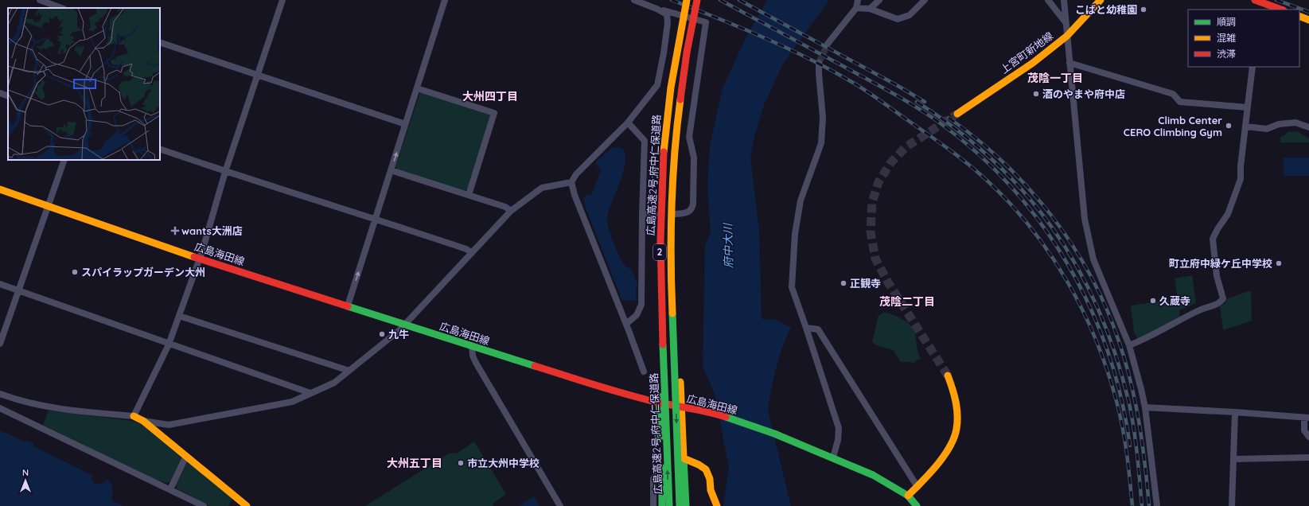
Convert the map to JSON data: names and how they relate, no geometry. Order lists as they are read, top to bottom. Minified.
{"streets":{"main road":["上宮町新地線","広島高速2号;府中仁保道路","2","広島海田線"]},"districts":["茂陰一丁目","大州四丁目","茂陰二丁目","大州五丁目"],"water":["府中大川"],"places":{"other":["こばと幼稚園","酒のやまや府中店","Climb Center CERO Climbing Gym","町立府中緑ケ丘中学校","スパイラップガーデン大州","正観寺","久蔵寺","九牛","市立大州中学校"],"health":["wants大洲店"]},"legend":["順調","混雑","渋滞"],"north":"top"}
